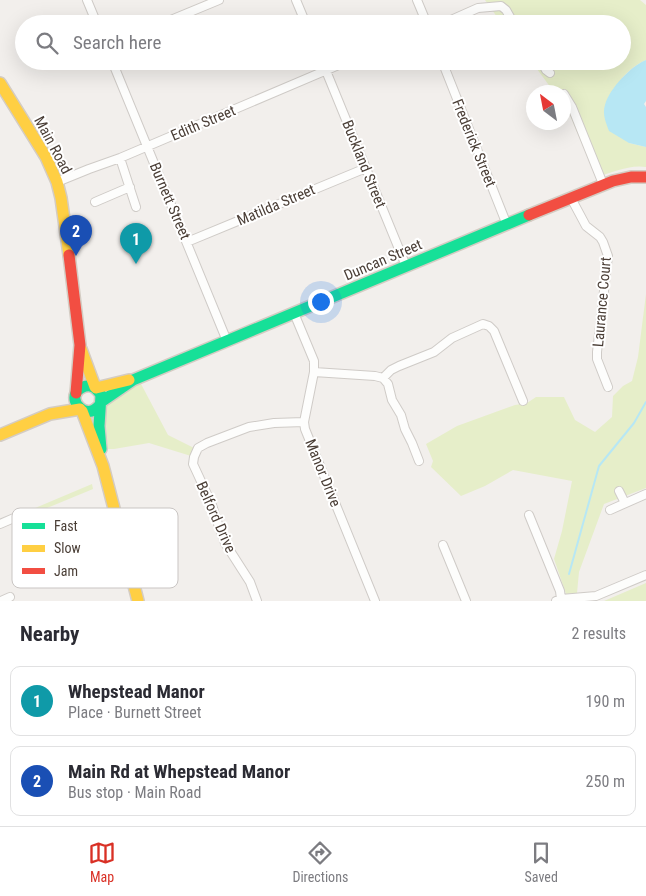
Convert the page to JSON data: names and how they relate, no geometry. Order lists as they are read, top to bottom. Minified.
{"streets":{"street":["Edith Street","Frederick Street","Main Road","Buckland Street","Burnett Street","Matilda Street","Duncan Street","Laurance Court","Manor Drive","Belford Drive"]},"crossings":[["Edith Street","Main Road"],["Edith Street","Buckland Street"],["Edith Street","Burnett Street"],["Frederick Street","Duncan Street"],["Main Road","Duncan Street"],["Buckland Street","Matilda Street"],["Buckland Street","Duncan Street"],["Burnett Street","Matilda Street"],["Burnett Street","Duncan Street"],["Duncan Street","Laurance Court"],["Duncan Street","Manor Drive"],["Manor Drive","Belford Drive"]],"legend":["Fast","Slow","Jam"],"north":"top left","page":{"search":"Search here","pins":["2","1"],"heading":["Nearby","2 results"],"list":[{"mark":"1","name":"Whepstead Manor","note":"Place · Burnett Street","value":"190 m"},{"mark":"2","name":"Main Rd at Whepstead Manor","note":"Bus stop · Main Road","value":"250 m"}],"nav":["Map","Directions","Saved"]}}
